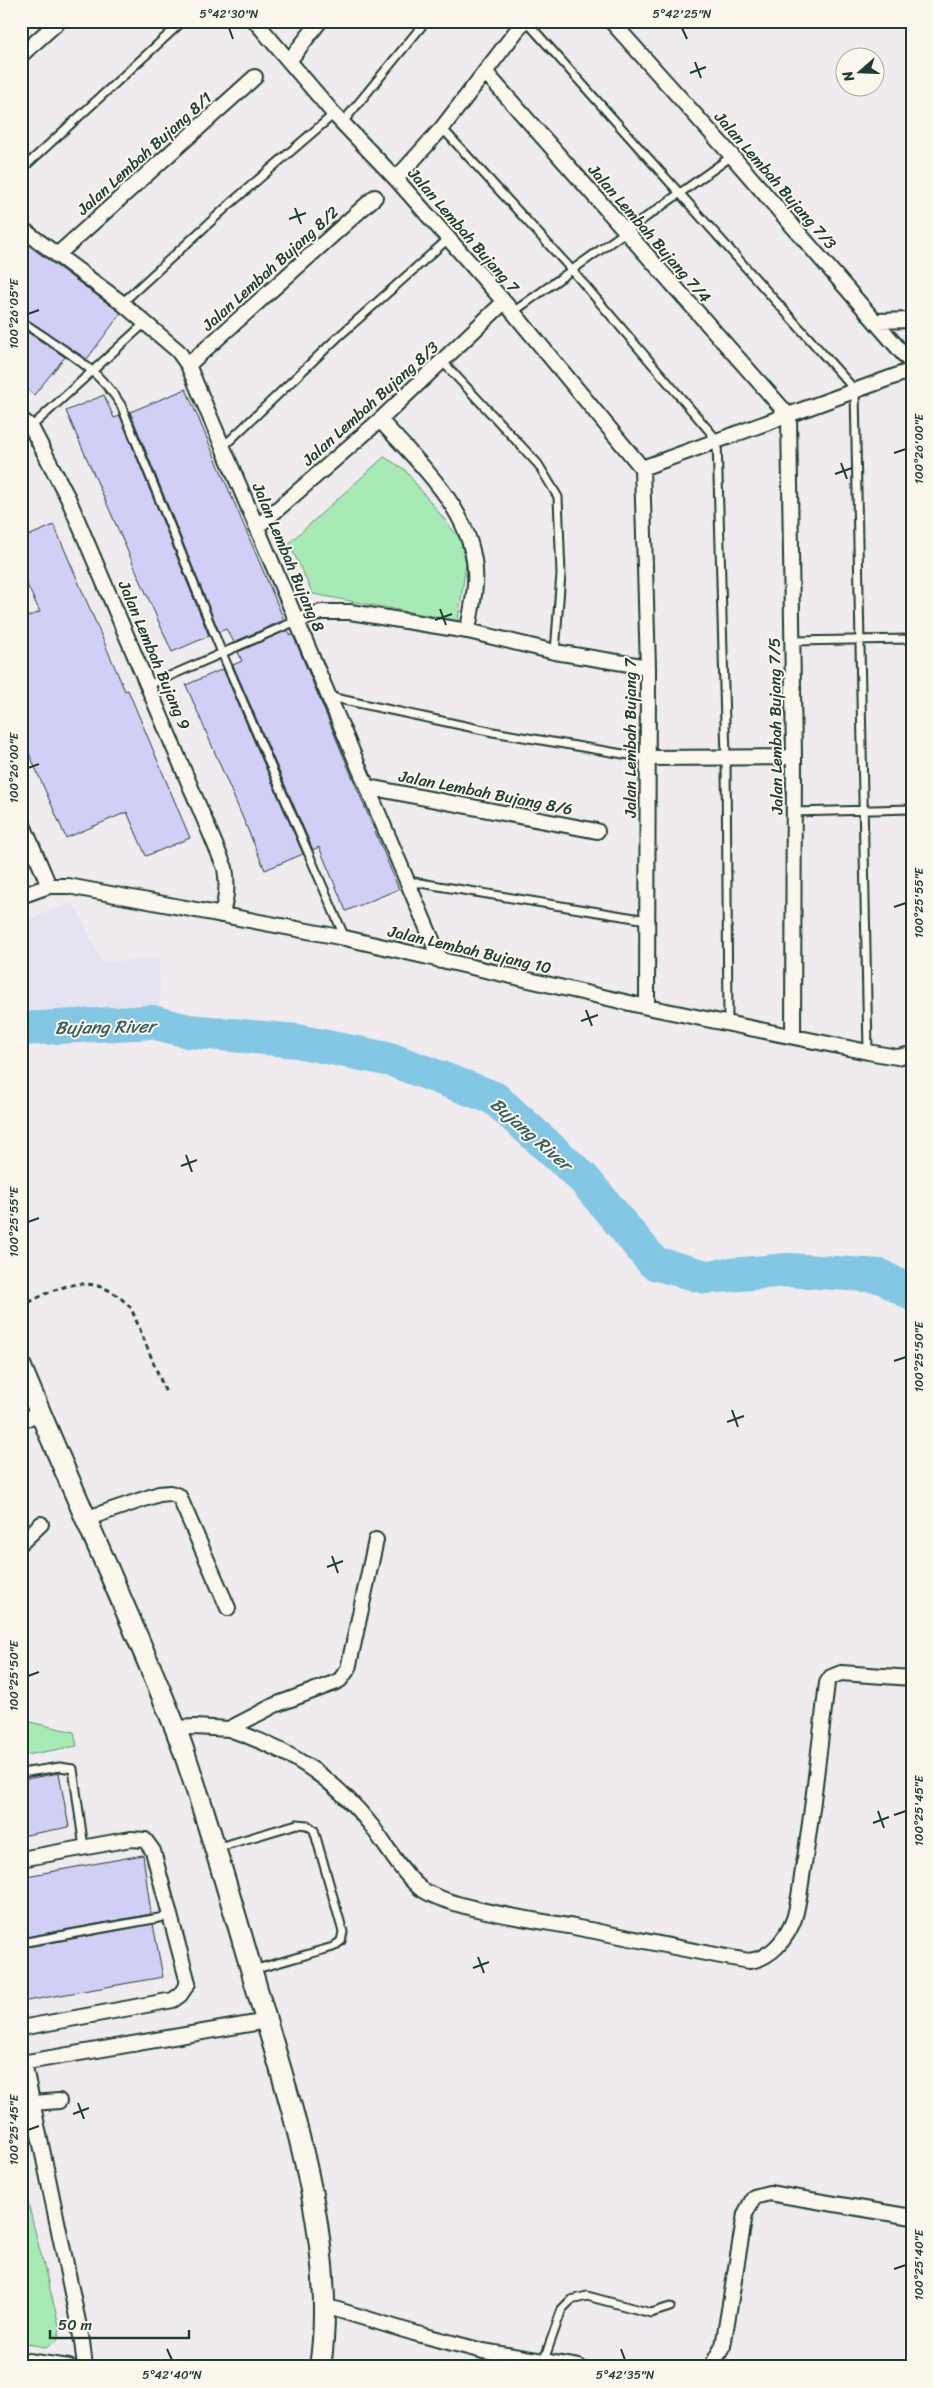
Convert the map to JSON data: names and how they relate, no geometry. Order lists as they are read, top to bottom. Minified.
{"streets":{"street":["Jalan Lembah Bujang 8/1","Jalan Lembah Bujang 7/3","Jalan Lembah Bujang 7","Jalan Lembah Bujang 7/4","Jalan Lembah Bujang 8/2","Jalan Lembah Bujang 8/3","Jalan Lembah Bujang 8","Jalan Lembah Bujang 9","Jalan Lembah Bujang 7/5","Jalan Lembah Bujang 8/6","Jalan Lembah Bujang 10"]},"crossings":[["Jalan Lembah Bujang 8/1","Jalan Lembah Bujang 8"],["Jalan Lembah Bujang 7","Jalan Lembah Bujang 8/3"],["Jalan Lembah Bujang 7","Jalan Lembah Bujang 10"],["Jalan Lembah Bujang 7/4","Jalan Lembah Bujang 7/5"],["Jalan Lembah Bujang 8/2","Jalan Lembah Bujang 8"],["Jalan Lembah Bujang 8/3","Jalan Lembah Bujang 8"],["Jalan Lembah Bujang 8","Jalan Lembah Bujang 8/6"],["Jalan Lembah Bujang 8","Jalan Lembah Bujang 10"],["Jalan Lembah Bujang 9","Jalan Lembah Bujang 10"],["Jalan Lembah Bujang 7/5","Jalan Lembah Bujang 10"]],"water":["Bujang River"],"scale_bar":"50 m","north":"left","coordinates":["5°42'30\"N","5°42'25\"N","100°26'05\"E","100°26'00\"E","100°25'55\"E","100°25'50\"E","100°25'45\"E","100°25'40\"E","5°42'40\"N","5°42'35\"N"]}
